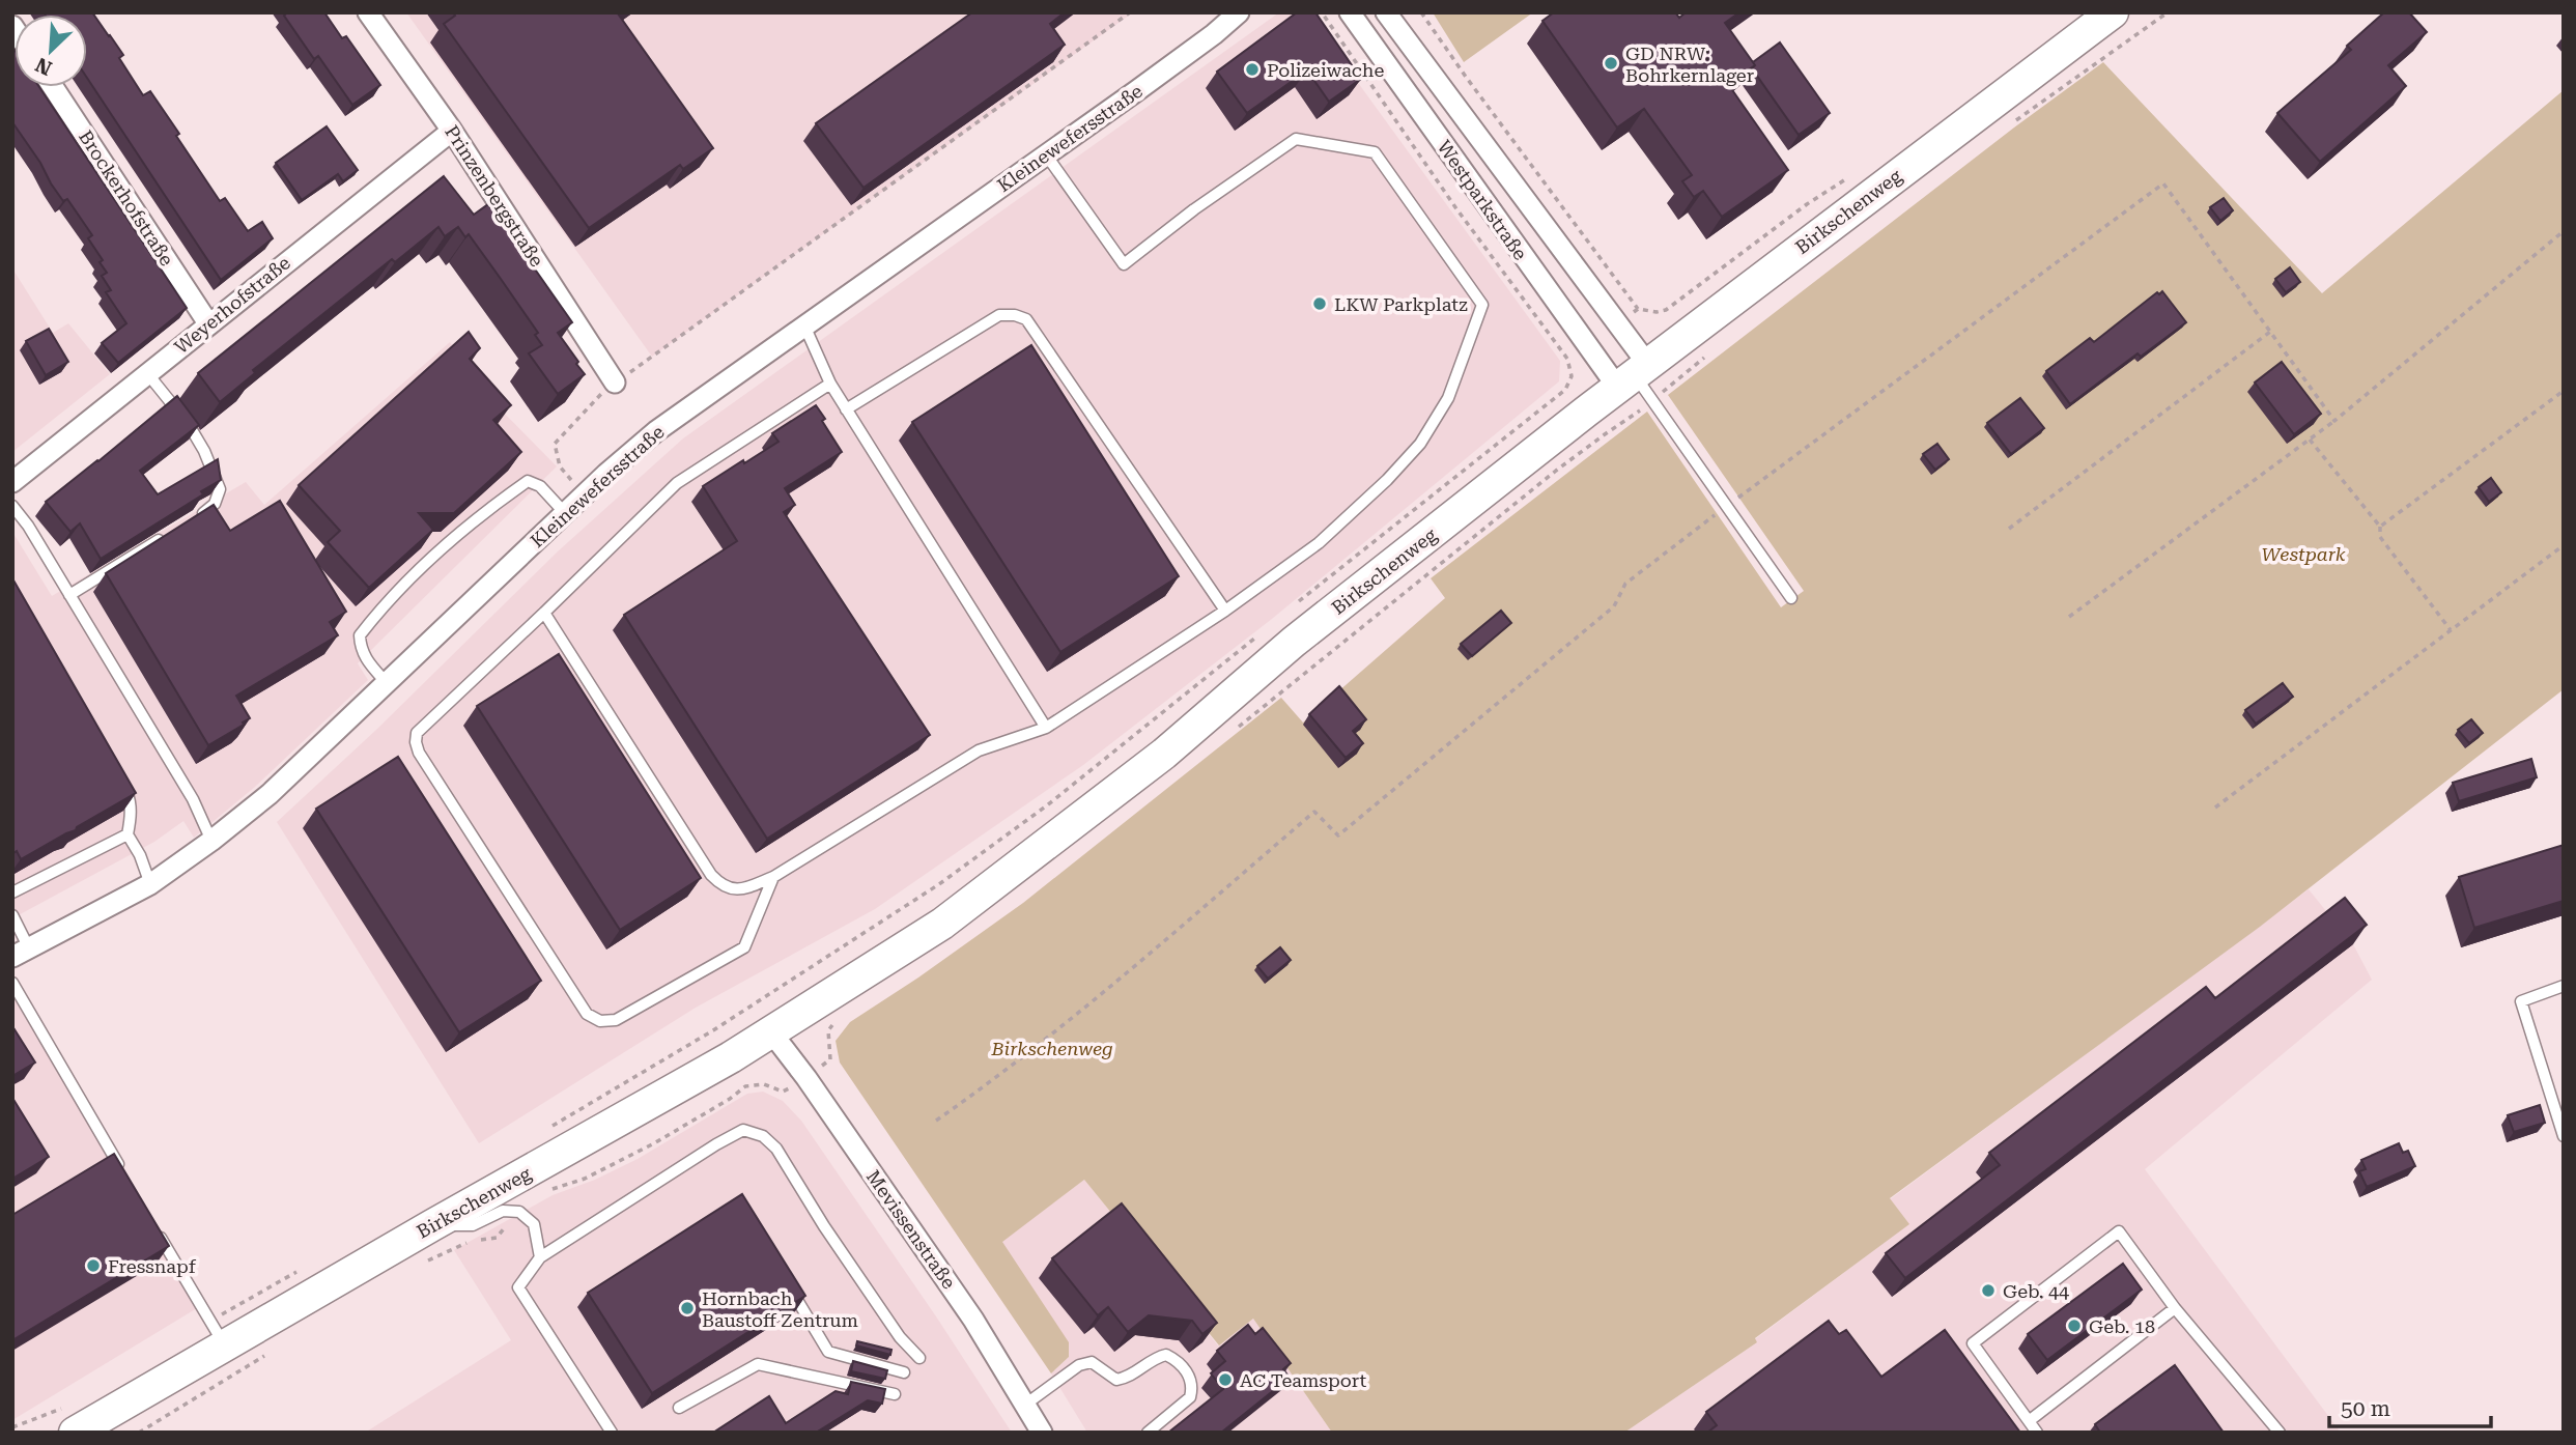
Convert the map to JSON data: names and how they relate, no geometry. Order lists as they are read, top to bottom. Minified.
{"streets":{"main road":["Birkschenweg"],"street":["Kleinewefersstraße","Prinzenbergstraße","Brockerhofstraße","Westparkstraße","Weyerhofstraße","Mevissenstraße"]},"crossings":[["Prinzenbergstraße","Weyerhofstraße"],["Brockerhofstraße","Weyerhofstraße"],["Westparkstraße","Birkschenweg"],["Birkschenweg","Mevissenstraße"]],"parks":["Westpark","Birkschenweg"],"places":["GD NRW: Bohrkernlager","Polizeiwache","LKW Parkplatz","Fressnapf","Geb. 44","Hornbach Baustoff Zentrum","Geb. 18","AC Teamsport"],"scale_bar":"50 m","north":"bottom left"}
